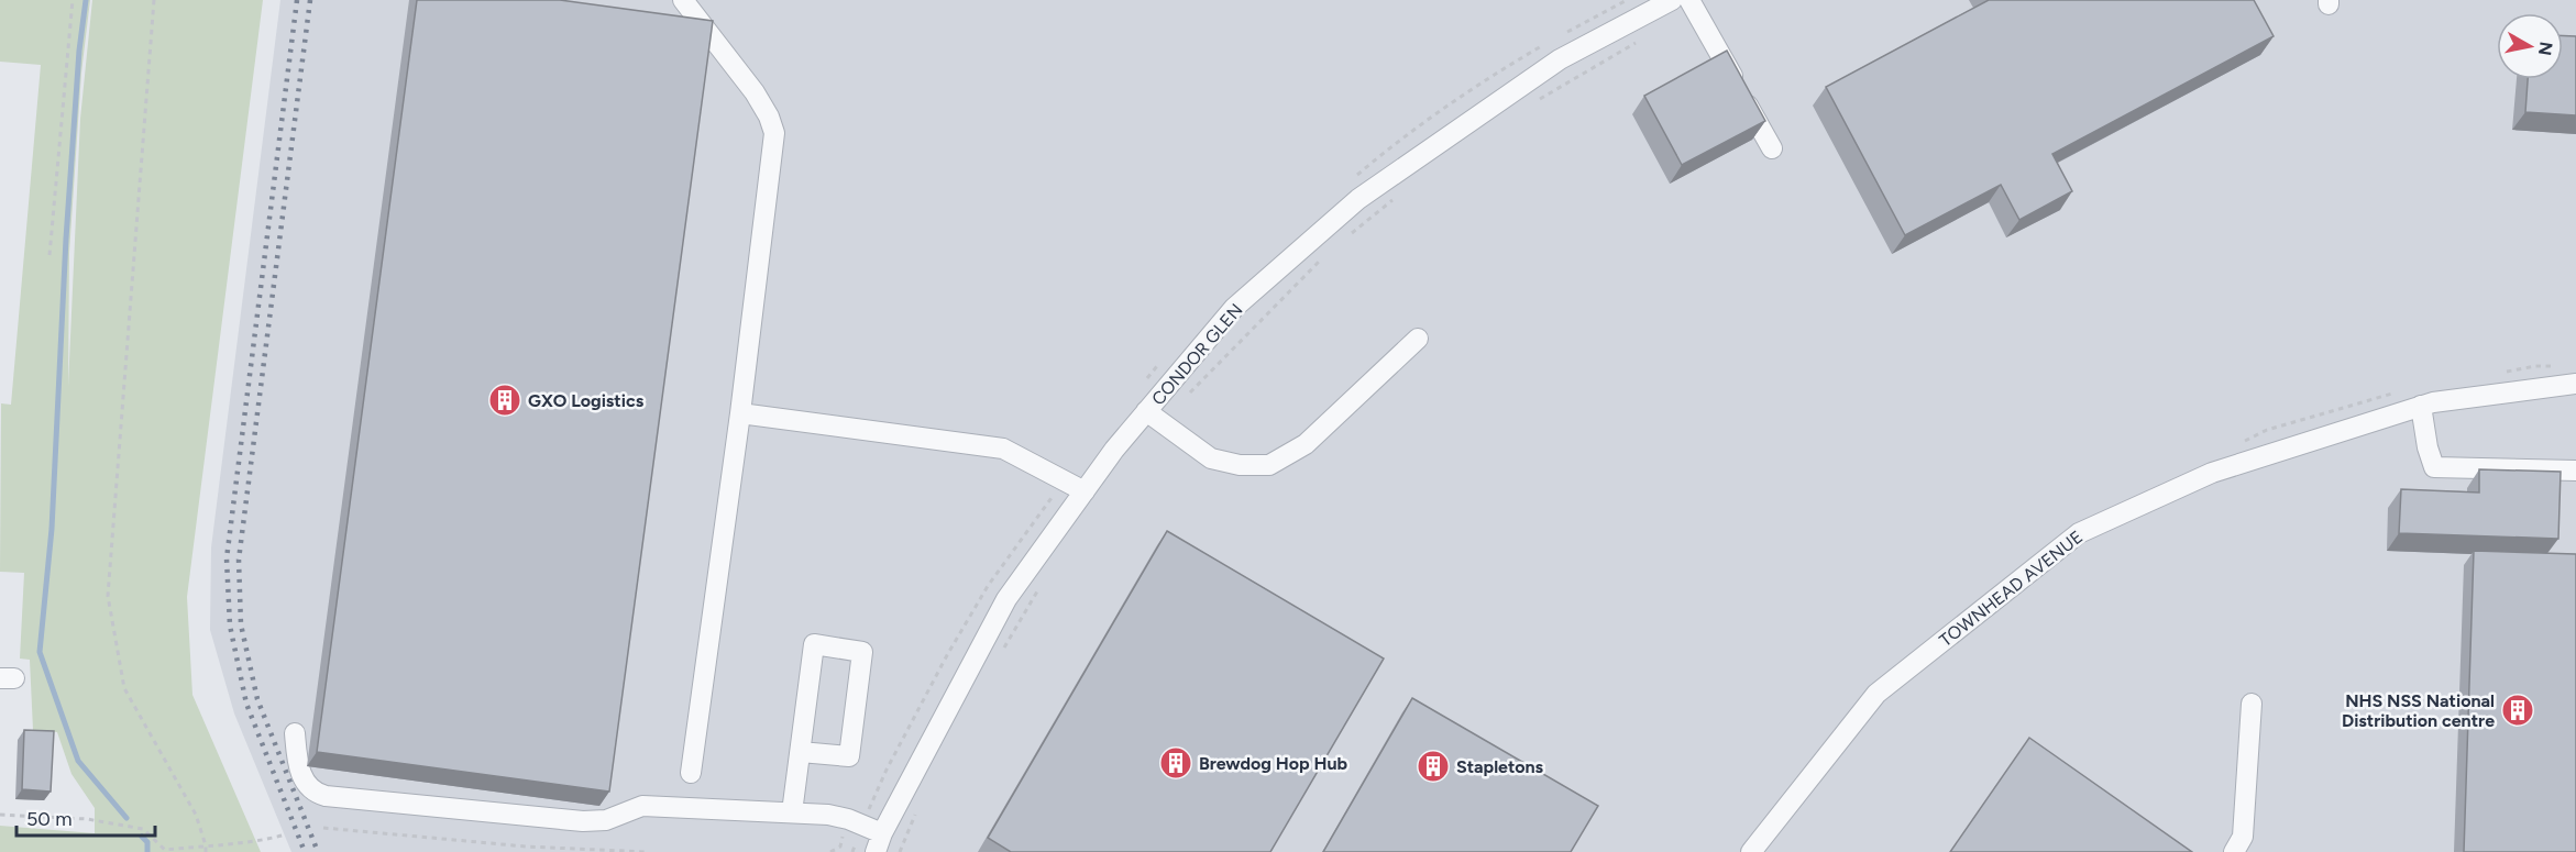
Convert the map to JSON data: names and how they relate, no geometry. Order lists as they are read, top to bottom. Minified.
{"streets":{"street":["CONDOR GLEN","TOWNHEAD AVENUE"]},"places":{"building":["GXO Logistics","NHS NSS National Distribution centre","Brewdog Hop Hub","Stapletons"]},"scale_bar":"50 m","north":"right"}
